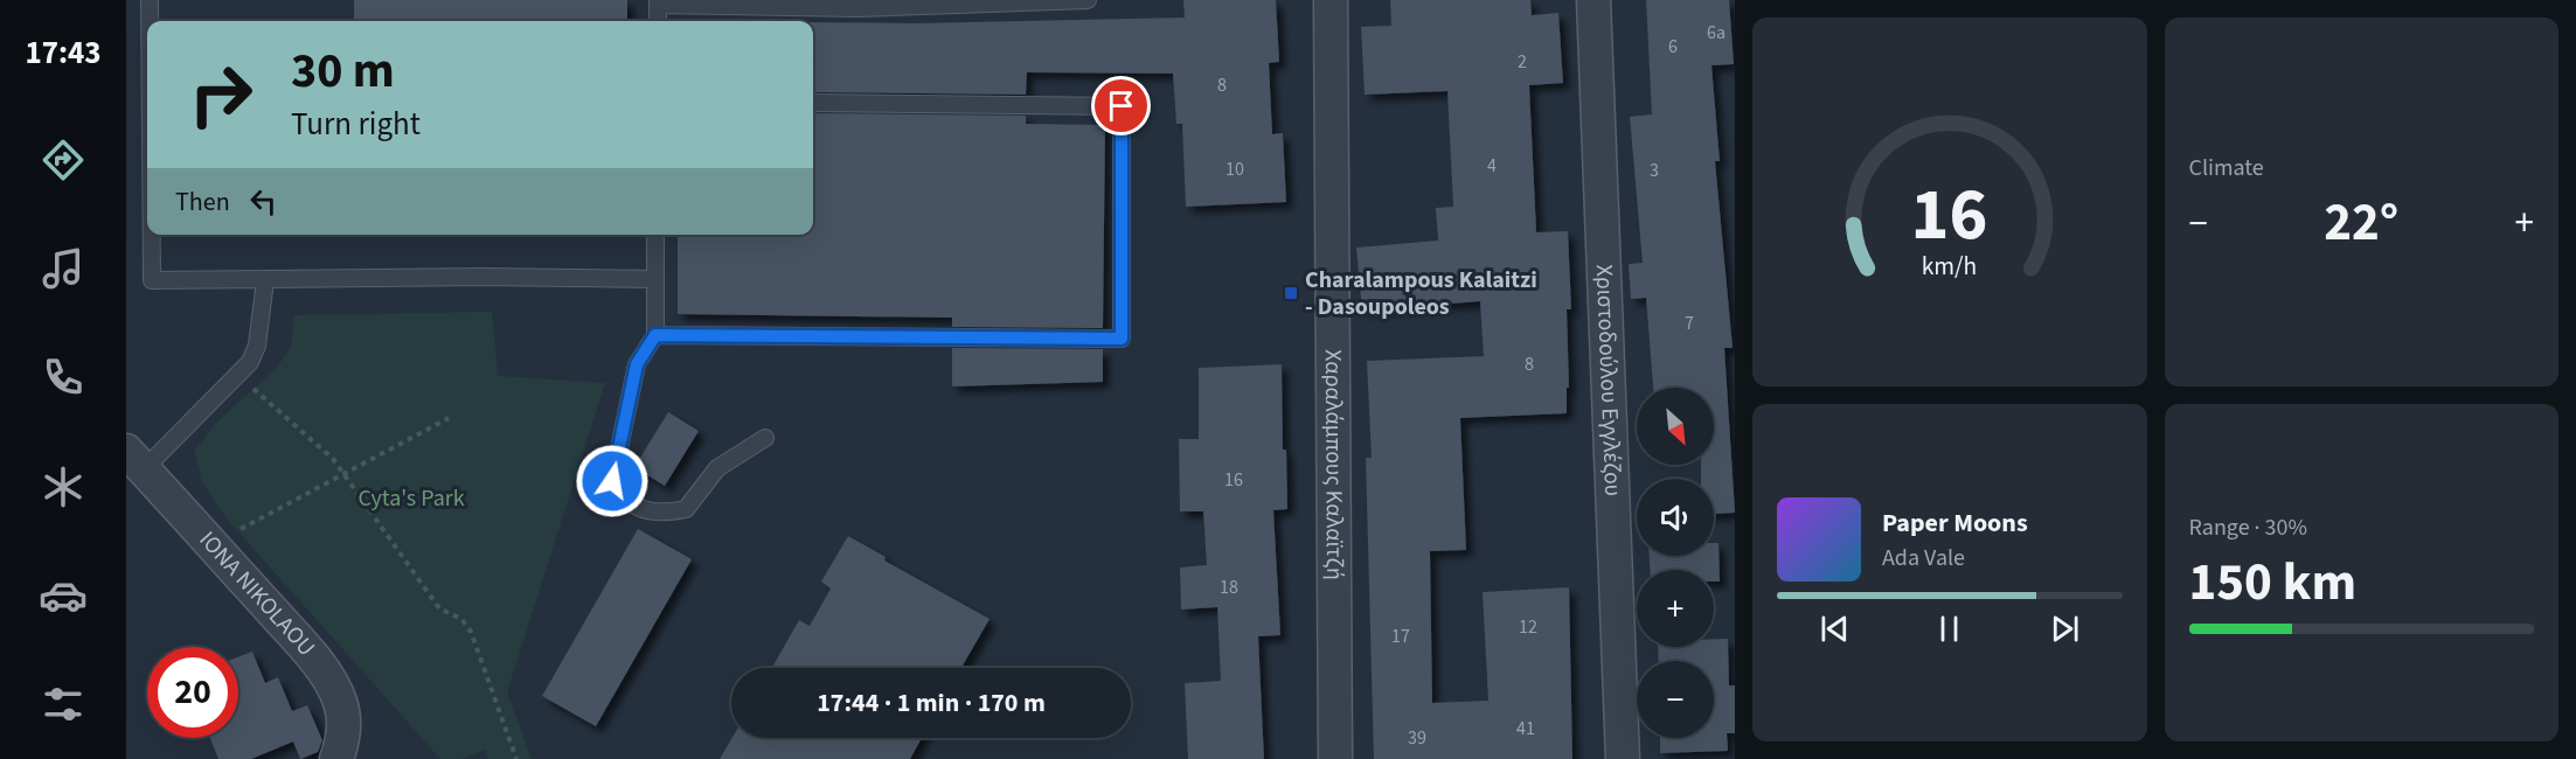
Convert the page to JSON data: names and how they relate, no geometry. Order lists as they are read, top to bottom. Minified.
{"streets":{"street":["Χριστοδούλου Εγγλέζου","Χαραλάμπους Καλαϊτζή","IONA NIKOLAOU"]},"parks":["Cyta's Park"],"places":{"transit":["Charalampous Kalaitzi - Dasoupoleos"]},"house_numbers":["6a","6","2","8","4","10","3","7","8","16","18","12","17","41","39"],"north":"bottom right","page":{"tabs":"17:43","tile":["Climate",["Range · 30%","150 km"]],"turn":["30 m","Turn right"],"then":"Then","heat":["−","22°","+"],"map_buttons":["+","−"],"song":["Paper Moons","Ada Vale"],"limit":"20","trip":"17:44 · 1 min · 170 m","gauge":["16","km/h"]}}
